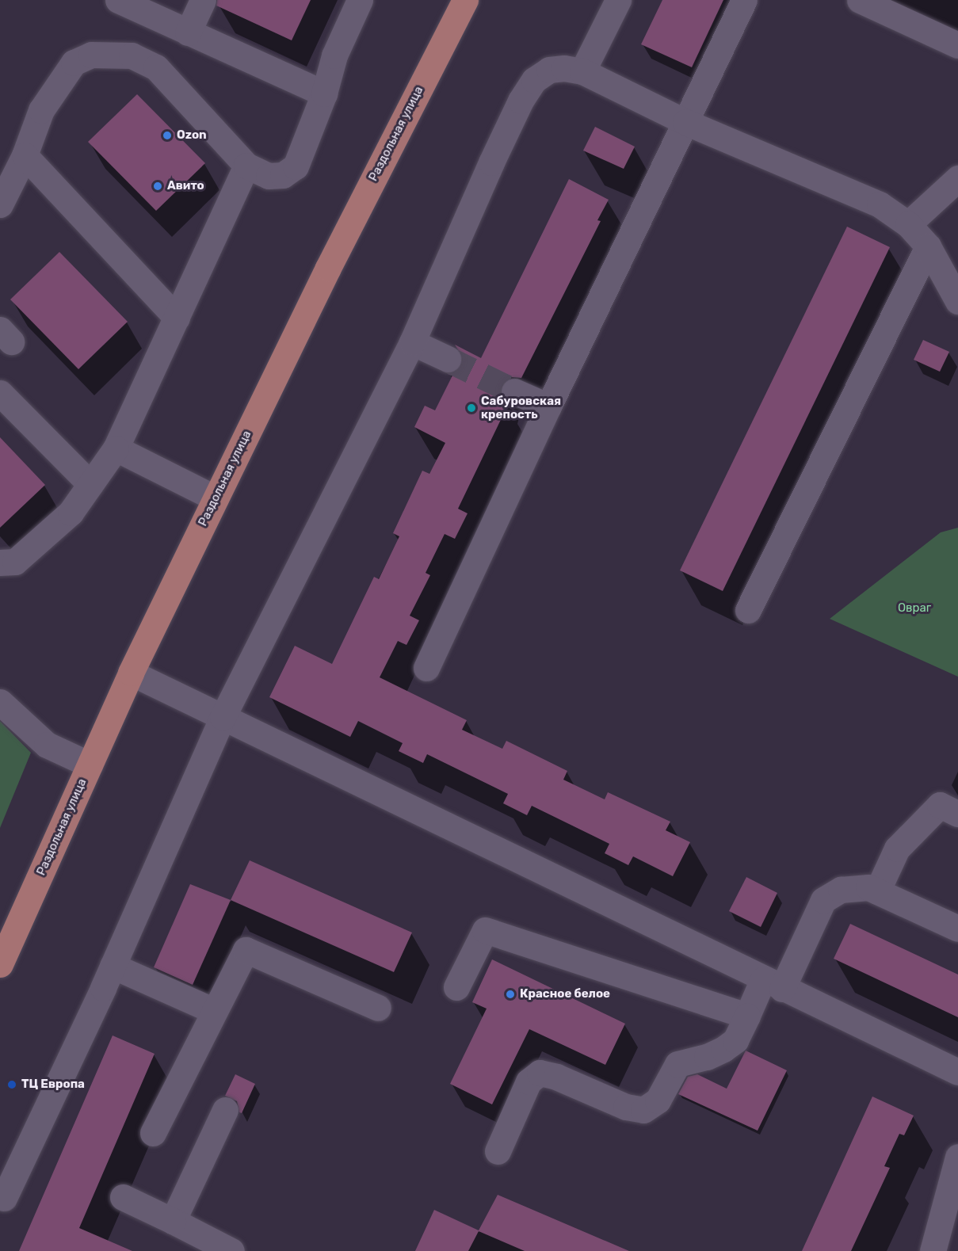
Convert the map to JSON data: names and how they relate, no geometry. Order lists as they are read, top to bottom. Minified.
{"streets":{"main road":["Раздольная улица"]},"parks":["Овраг"],"places":["Ozon","Авито","Сабуровская крепость","Красное белое","ТЦ Европа"]}
